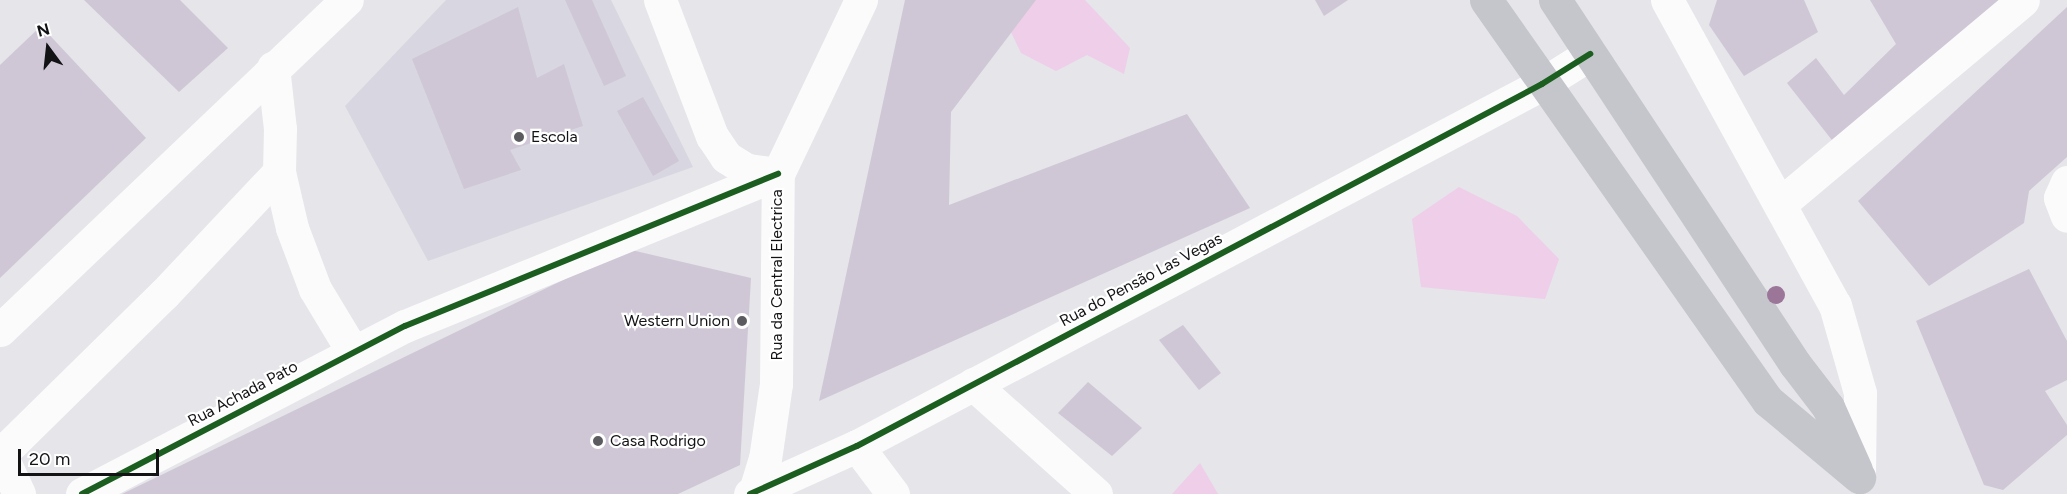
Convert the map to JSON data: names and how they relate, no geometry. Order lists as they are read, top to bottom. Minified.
{"streets":{"street":["Rua da Central Electrica","Rua do Pensão Las Vegas","Rua Achada Pato"]},"crossings":[["Rua da Central Electrica","Rua do Pensão Las Vegas"],["Rua da Central Electrica","Rua Achada Pato"]],"places":["Escola","Western Union","Casa Rodrigo"],"scale_bar":"20 m","north":"top"}
